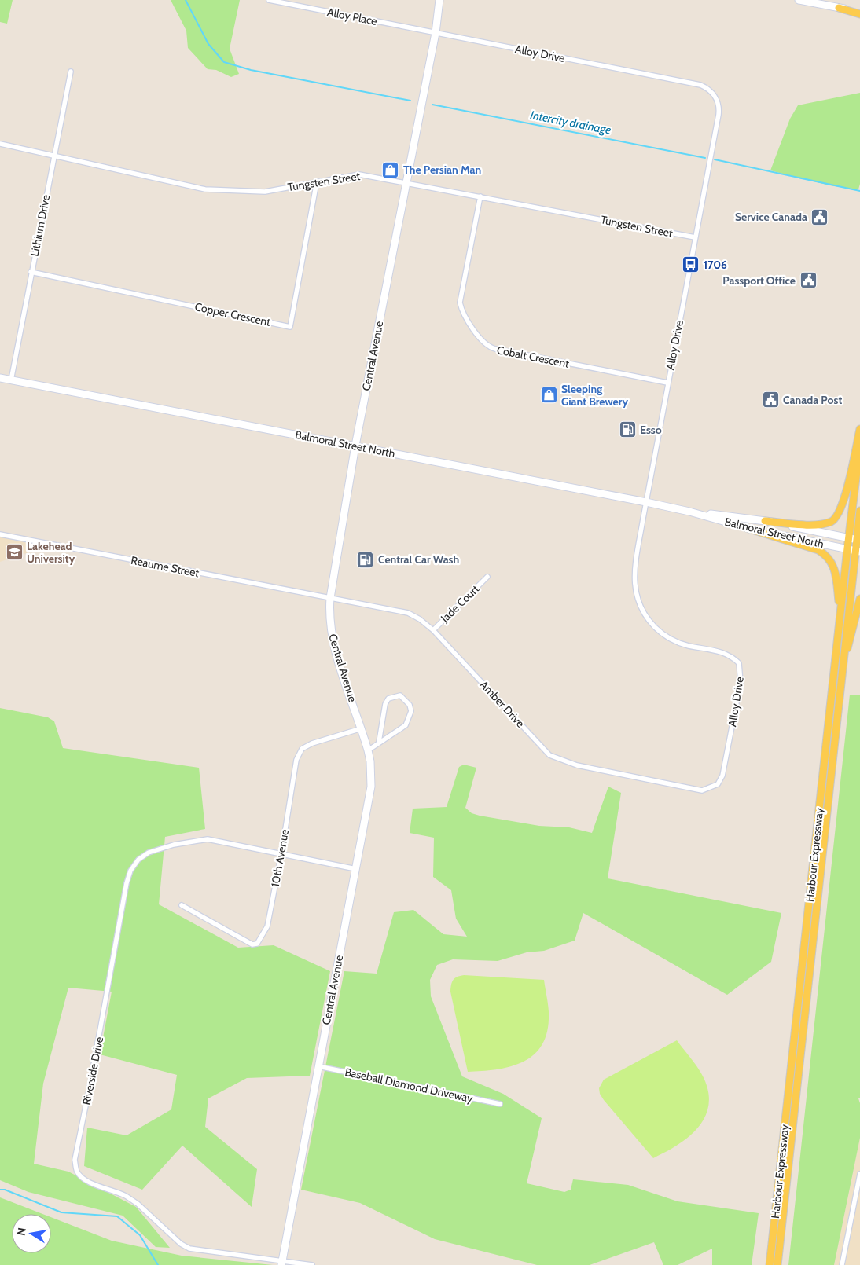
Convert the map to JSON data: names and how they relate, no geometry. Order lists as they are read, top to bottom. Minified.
{"streets":{"main road":["Central Avenue","Balmoral Street North","Harbour Expressway"],"street":["Alloy Place","Alloy Drive","Tungsten Street","Lithium Drive","Copper Crescent","Cobalt Crescent","Reaume Street","Jade Court","Amber Drive","10th Avenue","Riverside Drive","Baseball Diamond Driveway"]},"crossings":[["Alloy Place","Alloy Drive"],["Alloy Place","Central Avenue"],["Alloy Drive","Tungsten Street"],["Alloy Drive","Central Avenue"],["Alloy Drive","Cobalt Crescent"],["Alloy Drive","Balmoral Street North"],["Alloy Drive","Amber Drive"],["Tungsten Street","Lithium Drive"],["Tungsten Street","Copper Crescent"],["Tungsten Street","Central Avenue"],["Tungsten Street","Cobalt Crescent"],["Lithium Drive","Copper Crescent"],["Lithium Drive","Balmoral Street North"],["Central Avenue","Balmoral Street North"],["Central Avenue","Reaume Street"],["Central Avenue","Amber Drive"],["Central Avenue","10th Avenue"],["Central Avenue","Riverside Drive"],["Central Avenue","Baseball Diamond Driveway"],["Balmoral Street North","Harbour Expressway"],["Reaume Street","Amber Drive"],["Jade Court","Amber Drive"],["10th Avenue","Riverside Drive"]],"water":["Intercity drainage"],"places":{"shop":["The Persian Man","Sleeping Giant Brewery"],"public building":["Service Canada","Passport Office","Canada Post"],"bus stop":["1706"],"fuel station":["Esso","Central Car Wash"],"school or university":["Lakehead University"]},"north":"left"}
